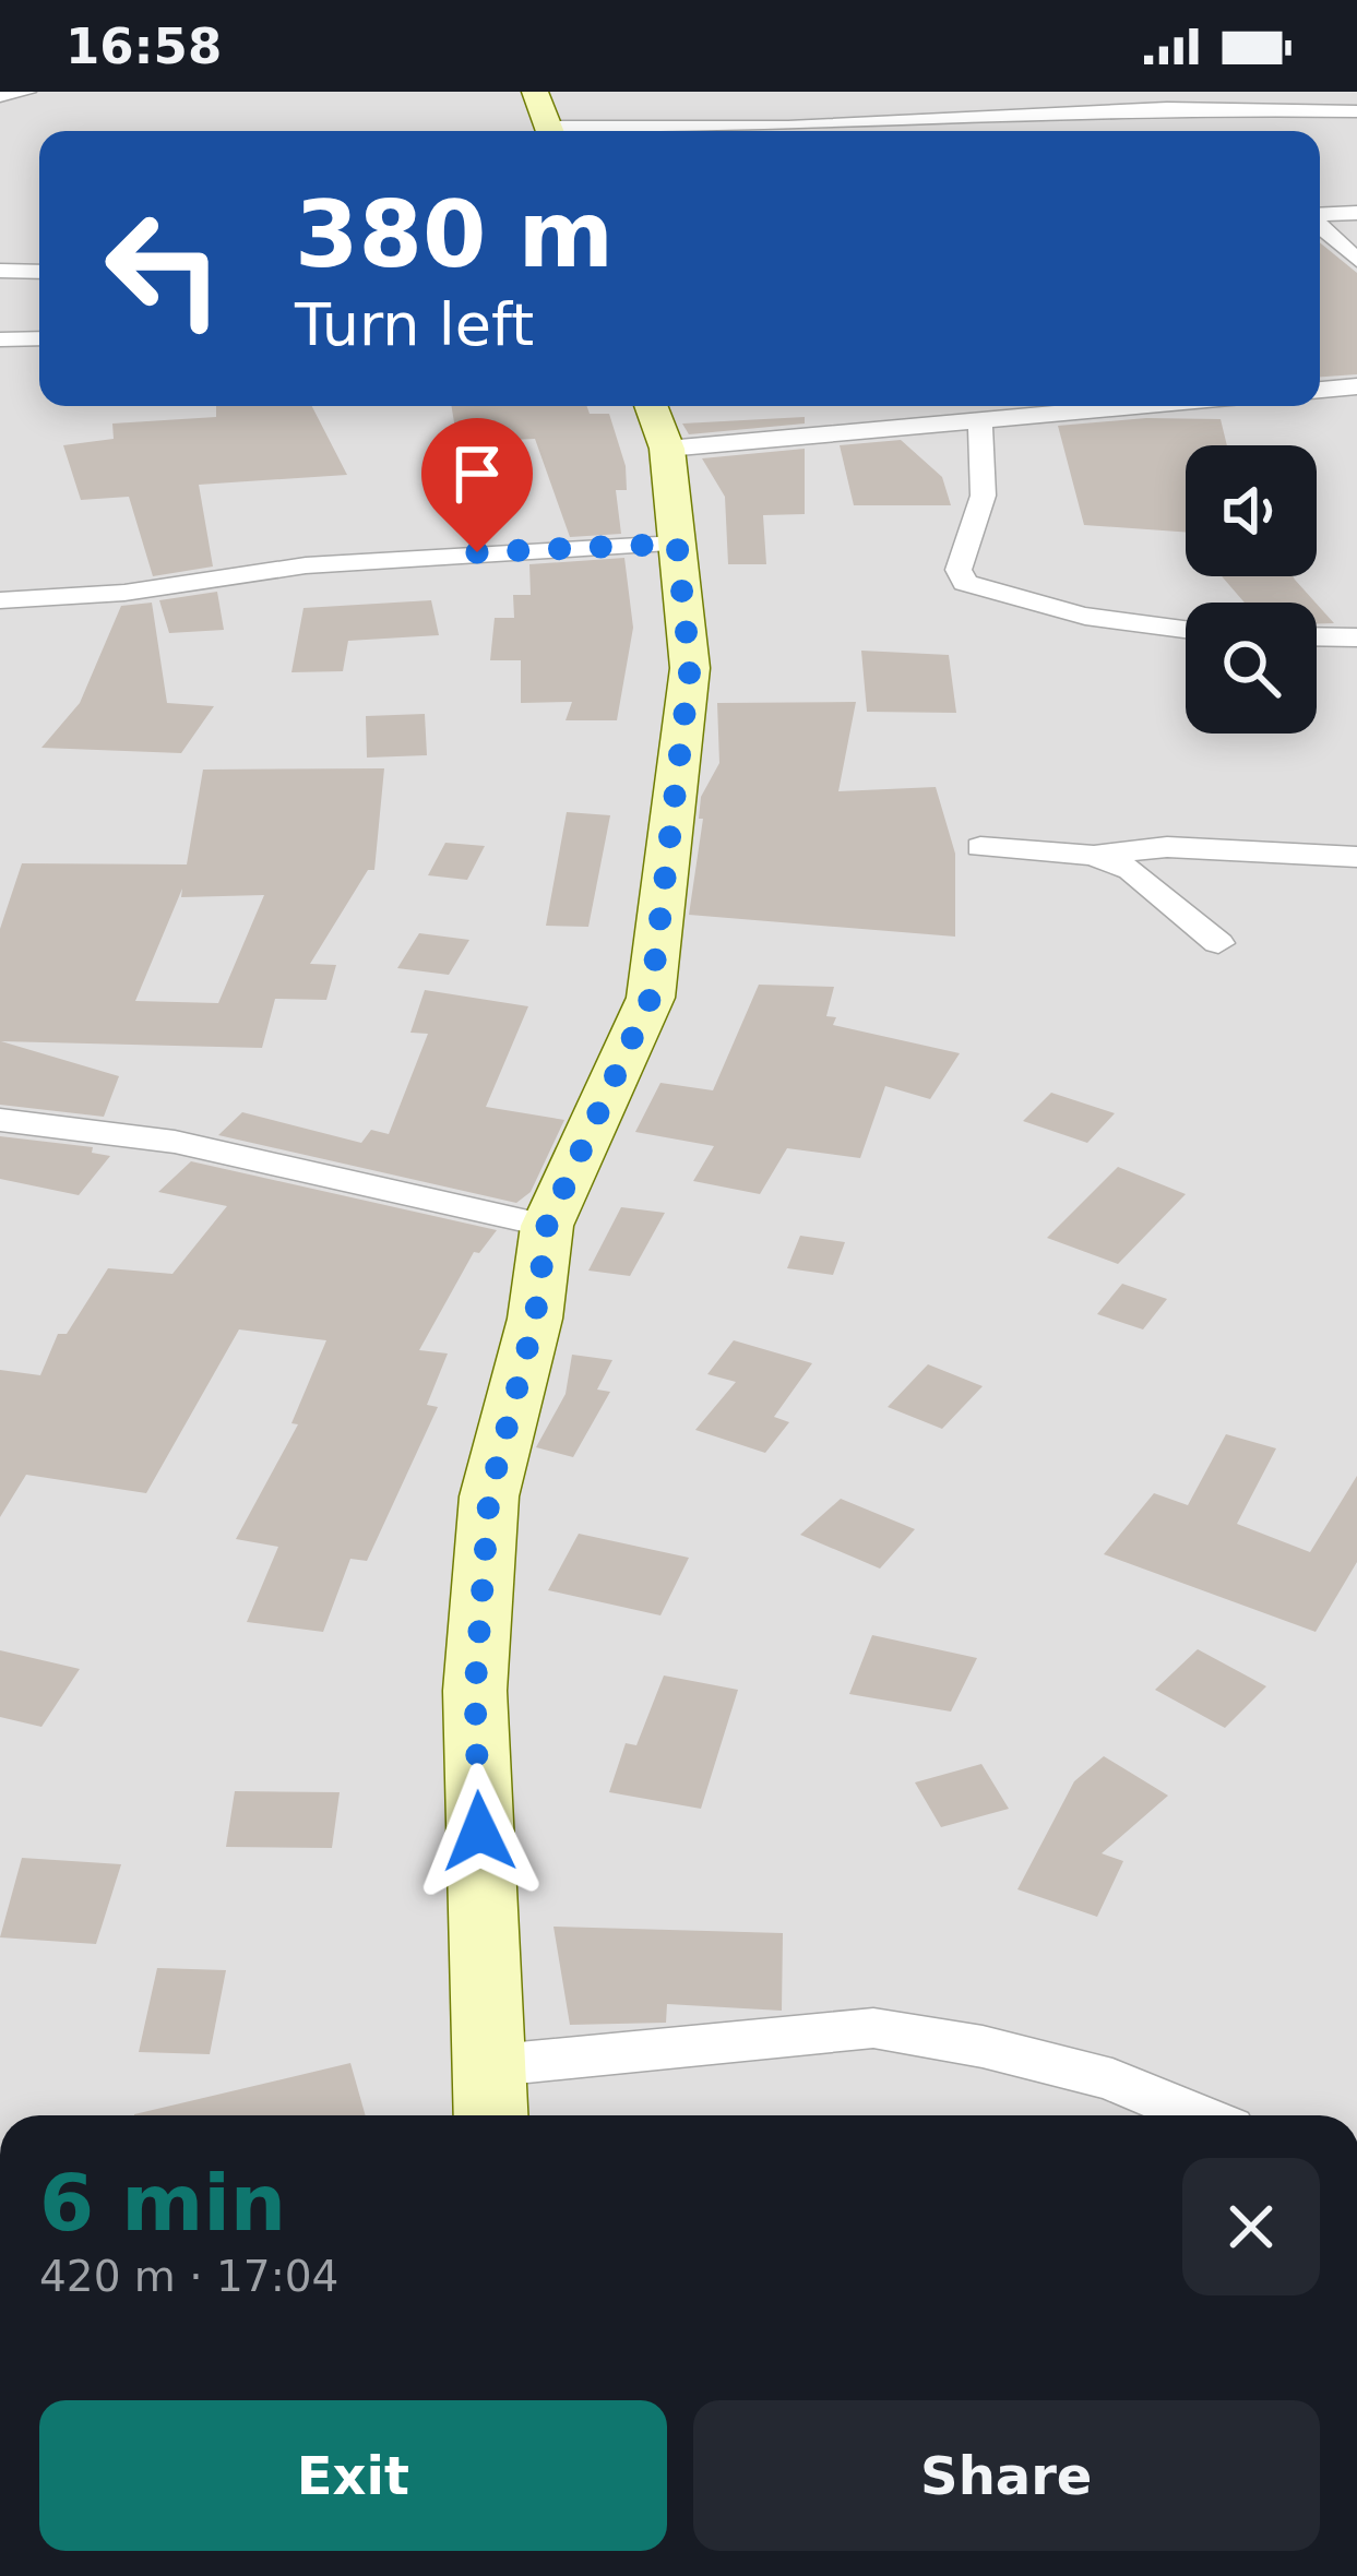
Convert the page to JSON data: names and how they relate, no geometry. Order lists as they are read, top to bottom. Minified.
{"page":{"status":"16:58","turn":["380 m","Turn left"],"heading":["6 min","420 m · 17:04"],"buttons":["Exit","Share"]}}
